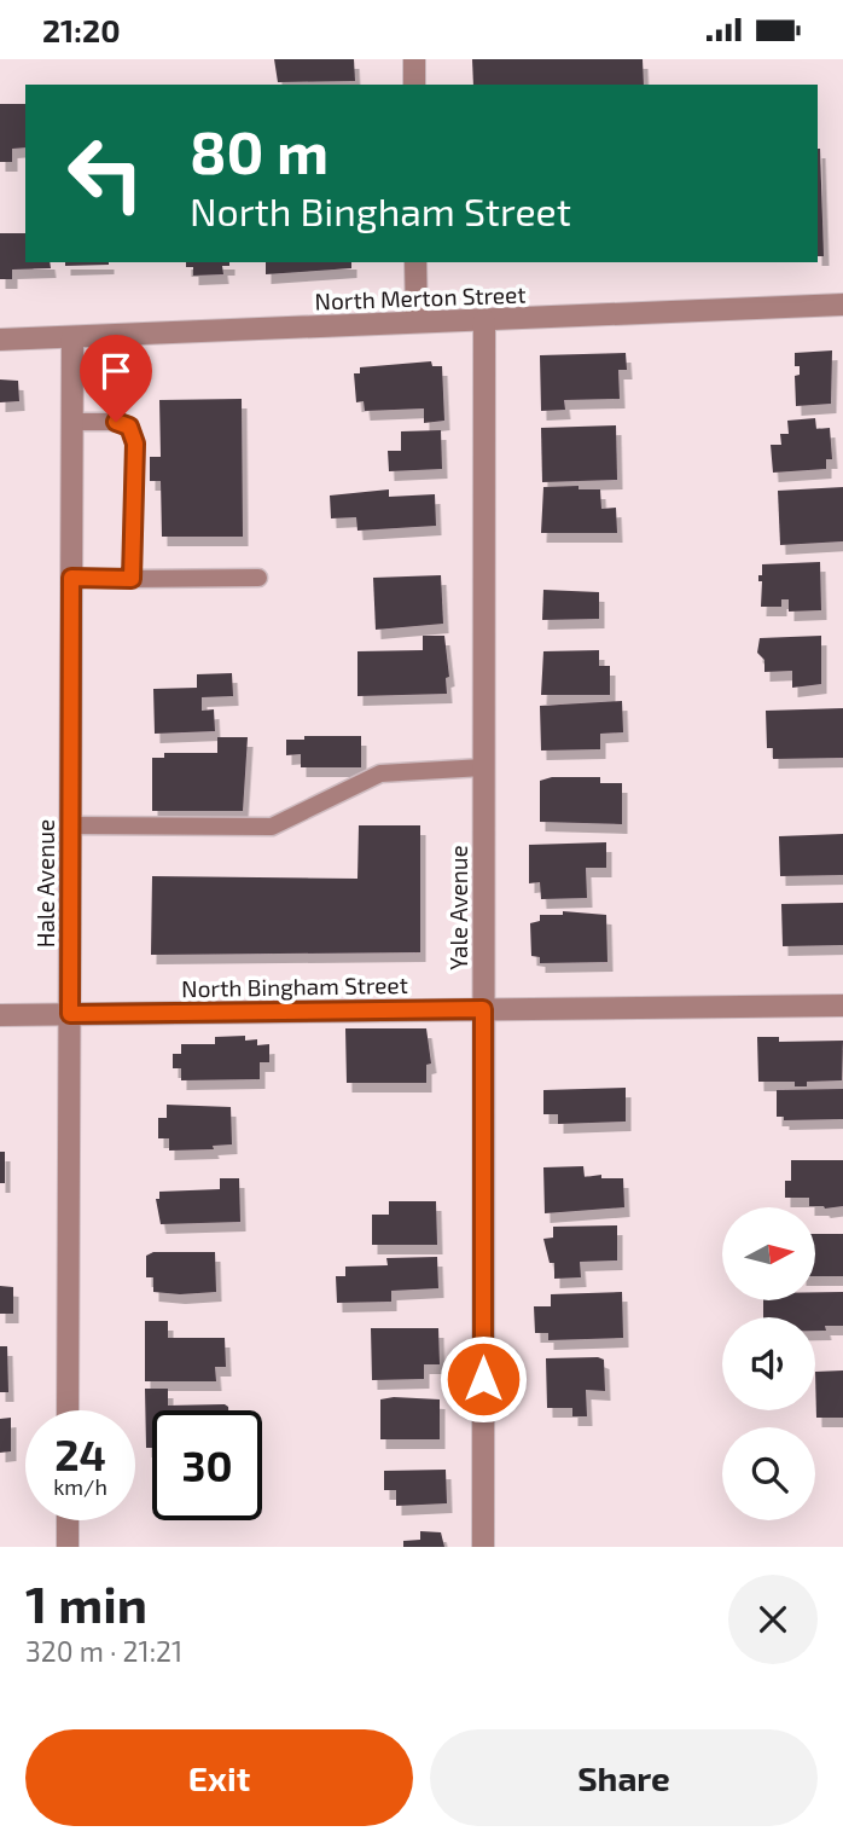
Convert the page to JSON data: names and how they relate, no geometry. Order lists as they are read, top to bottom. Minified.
{"streets":{"street":["North Merton Street","Hale Avenue","Yale Avenue","North Bingham Street"]},"crossings":[["North Merton Street","Hale Avenue"],["North Merton Street","Yale Avenue"],["Hale Avenue","North Bingham Street"],["Yale Avenue","North Bingham Street"]],"north":"right","page":{"status":"21:20","turn":["80 m","North Bingham Street"],"speed":"24 km/h","limit":"30","heading":["1 min","320 m · 21:21"],"buttons":["Exit","Share"]}}
